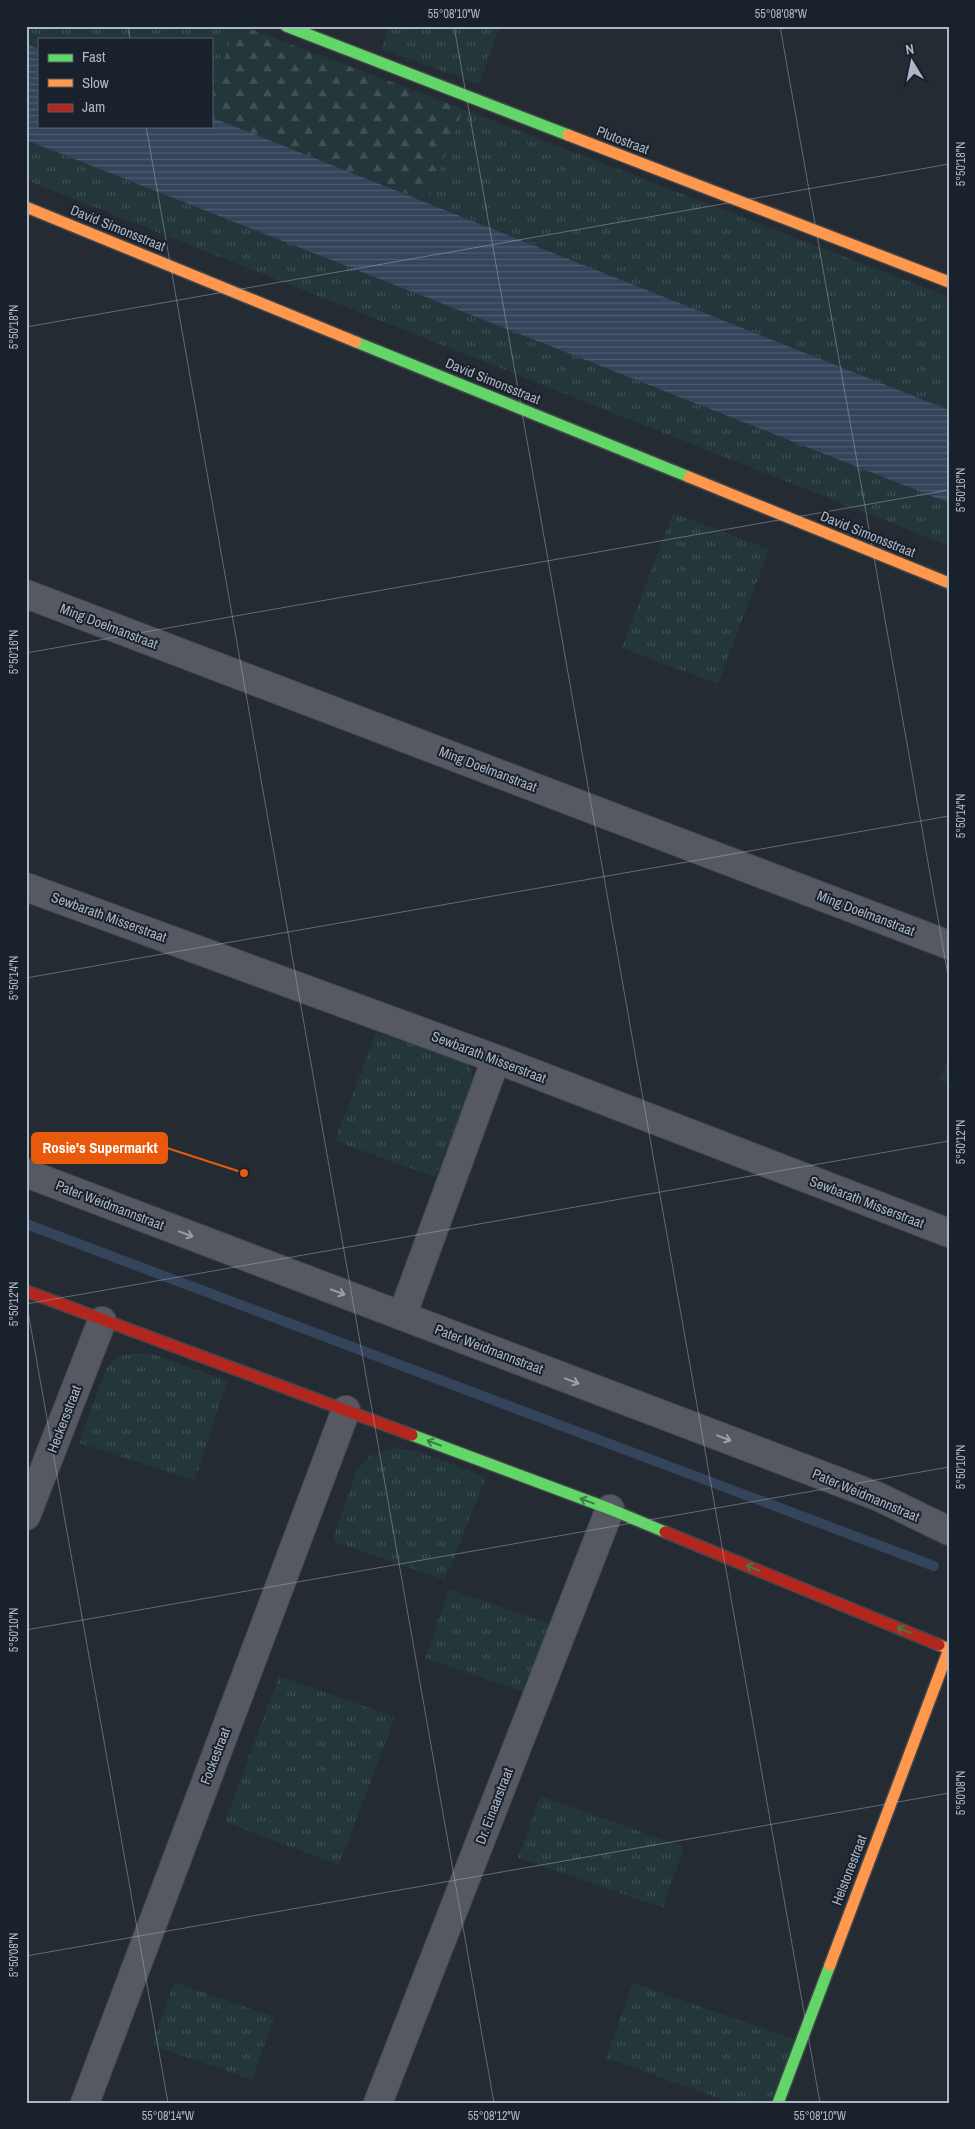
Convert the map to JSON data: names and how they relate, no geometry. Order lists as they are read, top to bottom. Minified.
{"streets":{"street":["Plutostraat","David Simonsstraat","Ming Doelmanstraat","Sewbarath Misserstraat","Pater Weidmannstraat","Heckersstraat","Fockestraat","Dr. Einaarstraat","Helstonestraat"]},"places":["Rosie's Supermarkt"],"legend":["Fast","Slow","Jam"],"north":"top","coordinates":["55°08'10\"W","55°08'08\"W","5°50'18\"N","5°50'16\"N","5°50'14\"N","5°50'12\"N","5°50'10\"N","5°50'08\"N","55°08'14\"W","55°08'12\"W"]}
